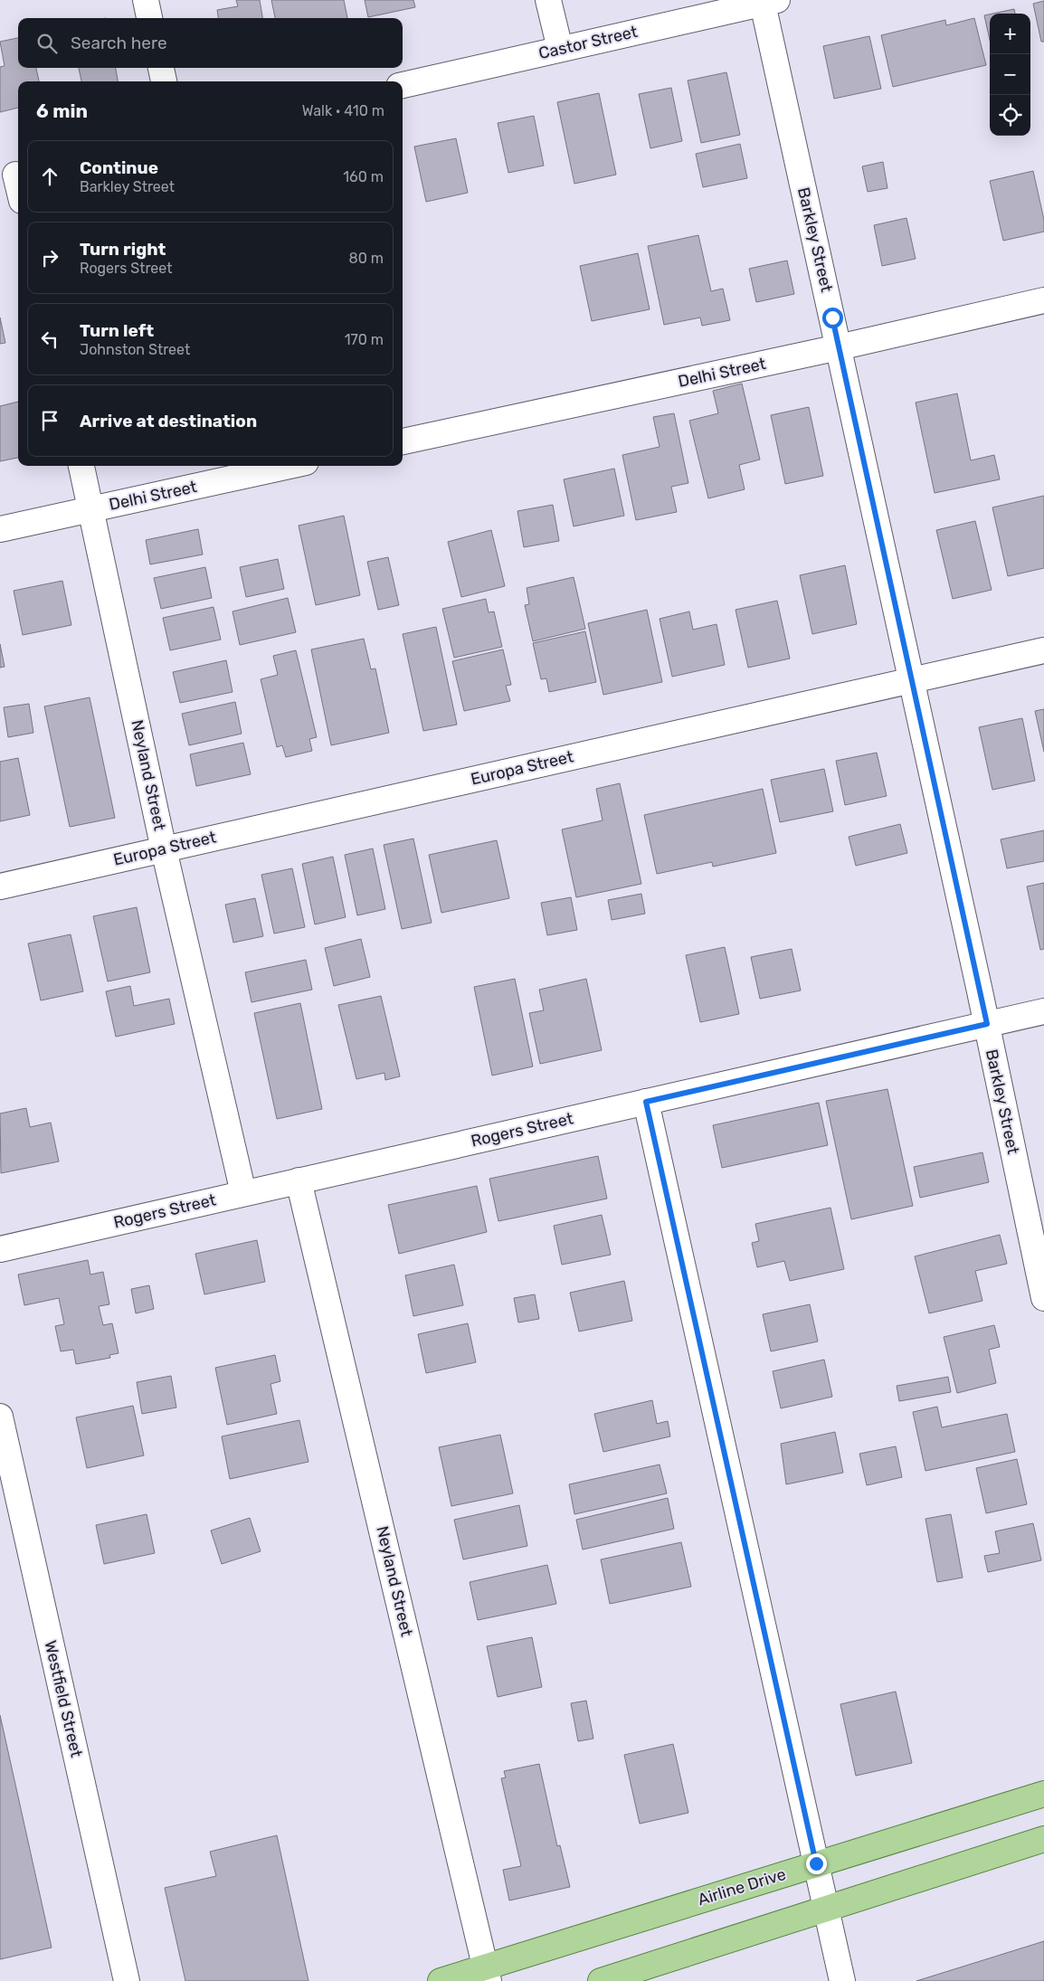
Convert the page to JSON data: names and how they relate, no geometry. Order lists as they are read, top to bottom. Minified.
{"streets":{"main road":["Airline Drive"],"street":["Castor Street","Barkley Street","Delhi Street","Europa Street","Neyland Street","Rogers Street","Westfield Street"]},"crossings":[["Castor Street","Barkley Street"],["Barkley Street","Delhi Street"],["Barkley Street","Europa Street"],["Barkley Street","Rogers Street"],["Delhi Street","Neyland Street"],["Europa Street","Neyland Street"],["Neyland Street","Rogers Street"],["Neyland Street","Airline Drive"]],"page":{"map_buttons":["+","−"],"search":"Search here","heading":["6 min","Walk · 410 m"],"list":[["Continue","Barkley Street","160 m"],["Turn right","Rogers Street","80 m"],["Turn left","Johnston Street","170 m"],"Arrive at destination"]}}
